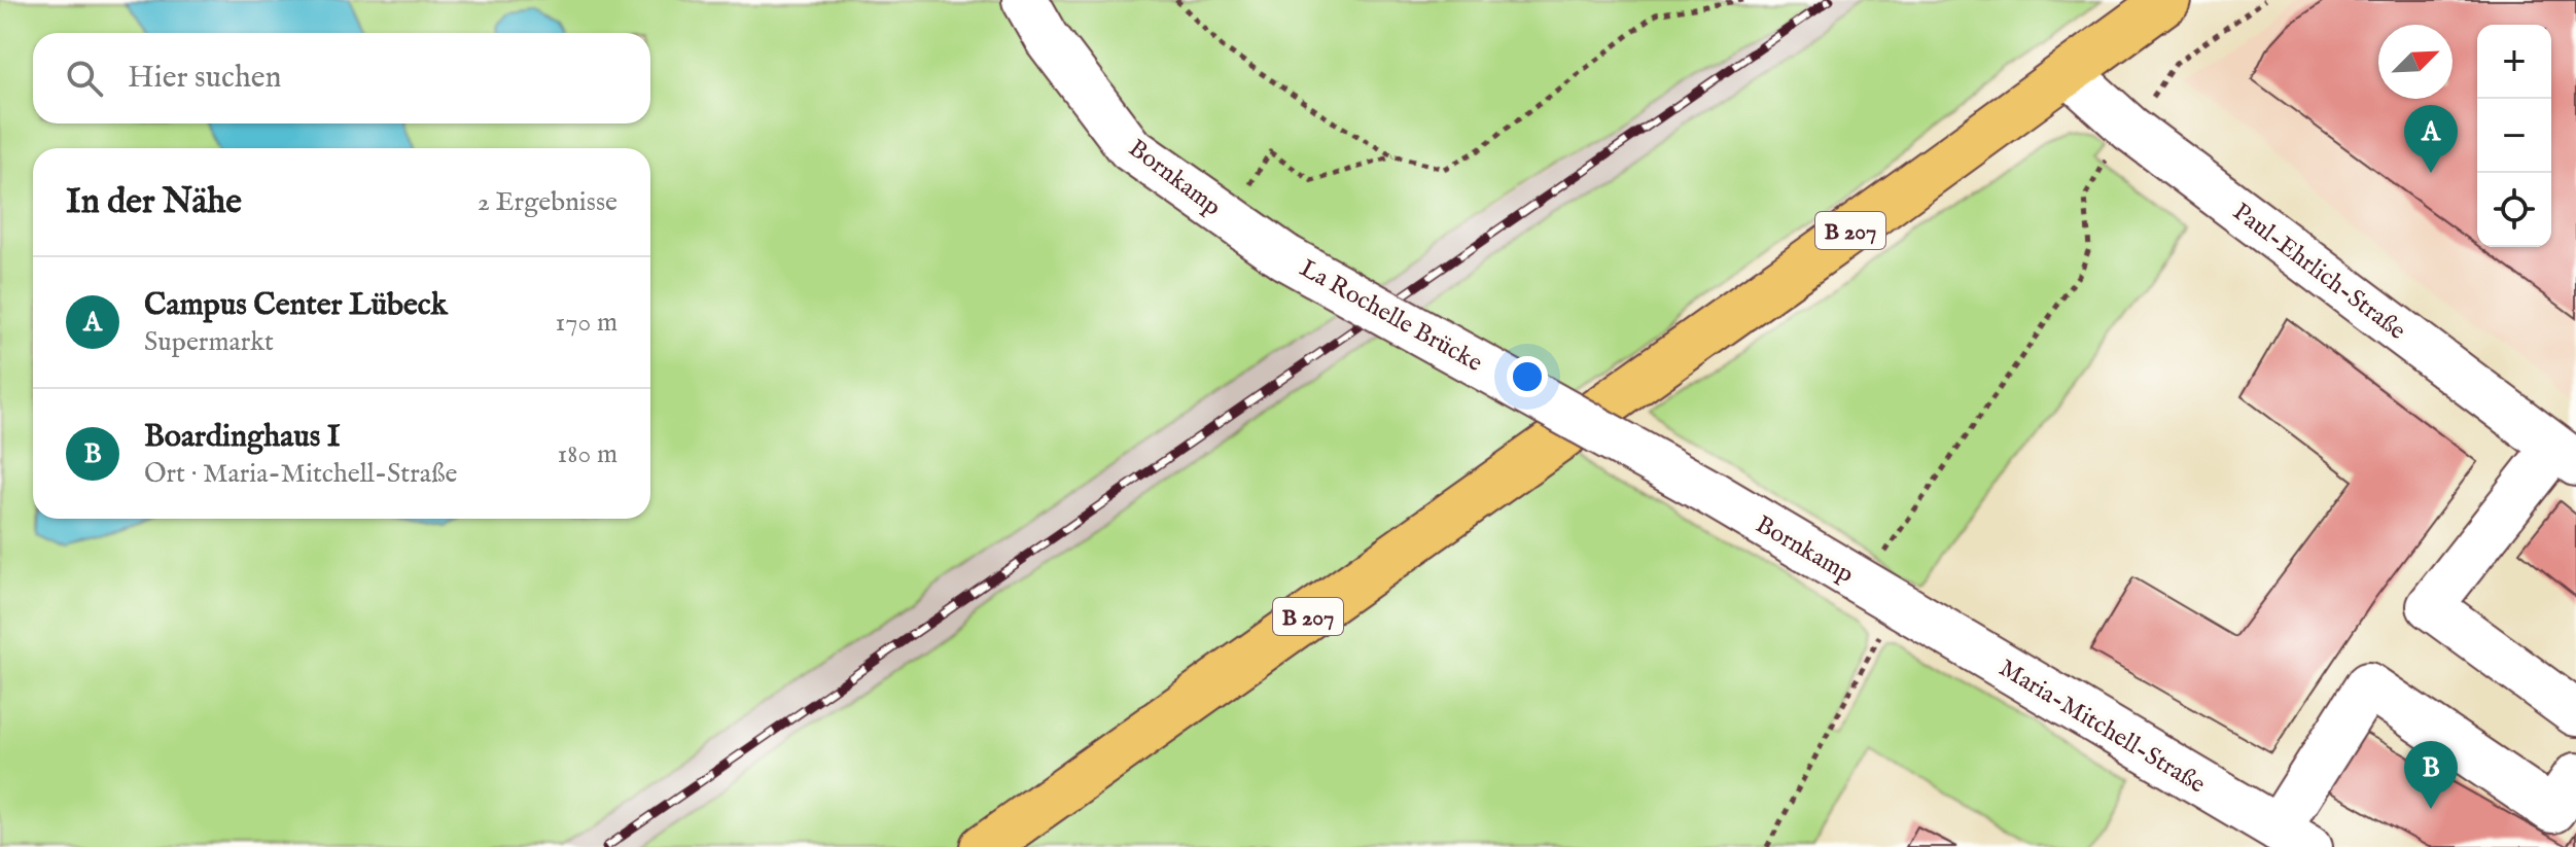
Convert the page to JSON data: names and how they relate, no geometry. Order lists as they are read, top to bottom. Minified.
{"streets":{"main road":["B 207"],"street":["Bornkamp","Paul-Ehrlich-Straße","La Rochelle Brücke","Maria-Mitchell-Straße"]},"crossings":[["Bornkamp","La Rochelle Brücke"],["Bornkamp","Maria-Mitchell-Straße"],["B 207","Paul-Ehrlich-Straße"]],"north":"top right","page":{"map_buttons":["+","−"],"search":"Hier suchen","pins":["A","B"],"heading":["In der Nähe","2 Ergebnisse"],"list":[{"mark":"A","name":"Campus Center Lübeck","note":"Supermarkt","value":"170 m"},{"mark":"B","name":"Boardinghaus I","note":"Ort · Maria-Mitchell-Straße","value":"180 m"}]}}
